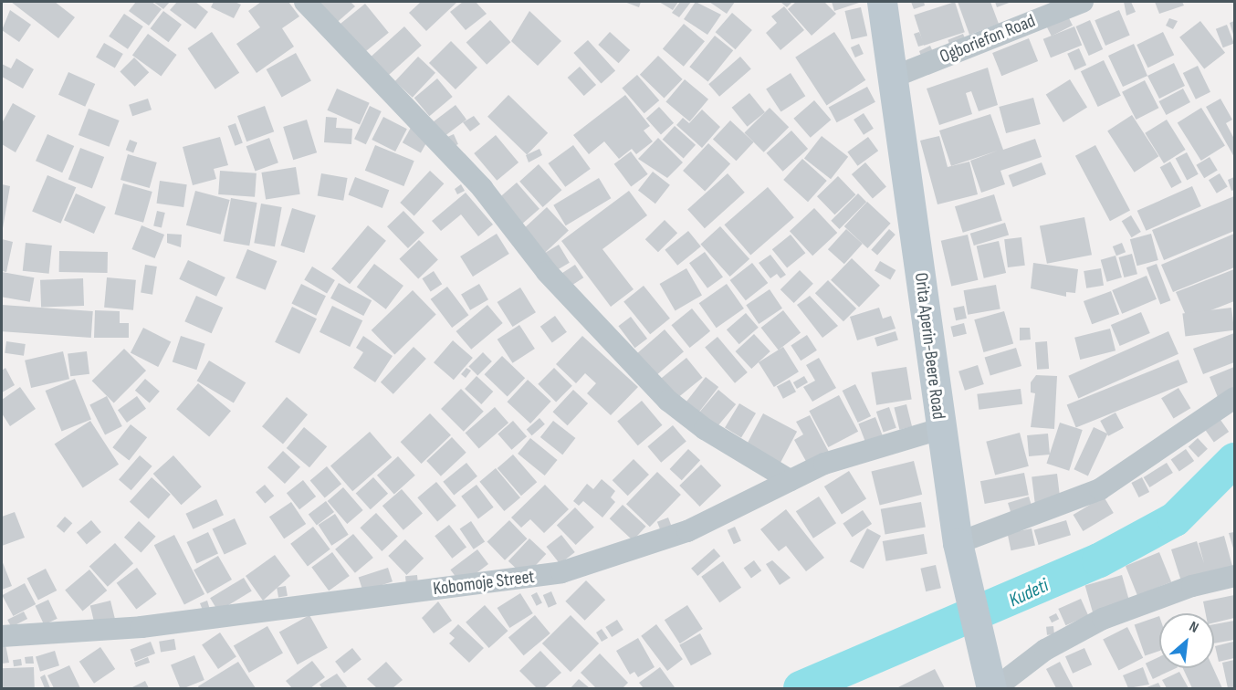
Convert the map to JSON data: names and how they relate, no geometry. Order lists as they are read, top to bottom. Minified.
{"streets":{"main road":["Orita Aperin-Beere Road"],"street":["Ogboriefon Road","Kobomoje Street"]},"crossings":[["Ogboriefon Road","Orita Aperin-Beere Road"],["Orita Aperin-Beere Road","Kobomoje Street"]],"water":["Kudeti"],"north":"top right"}
